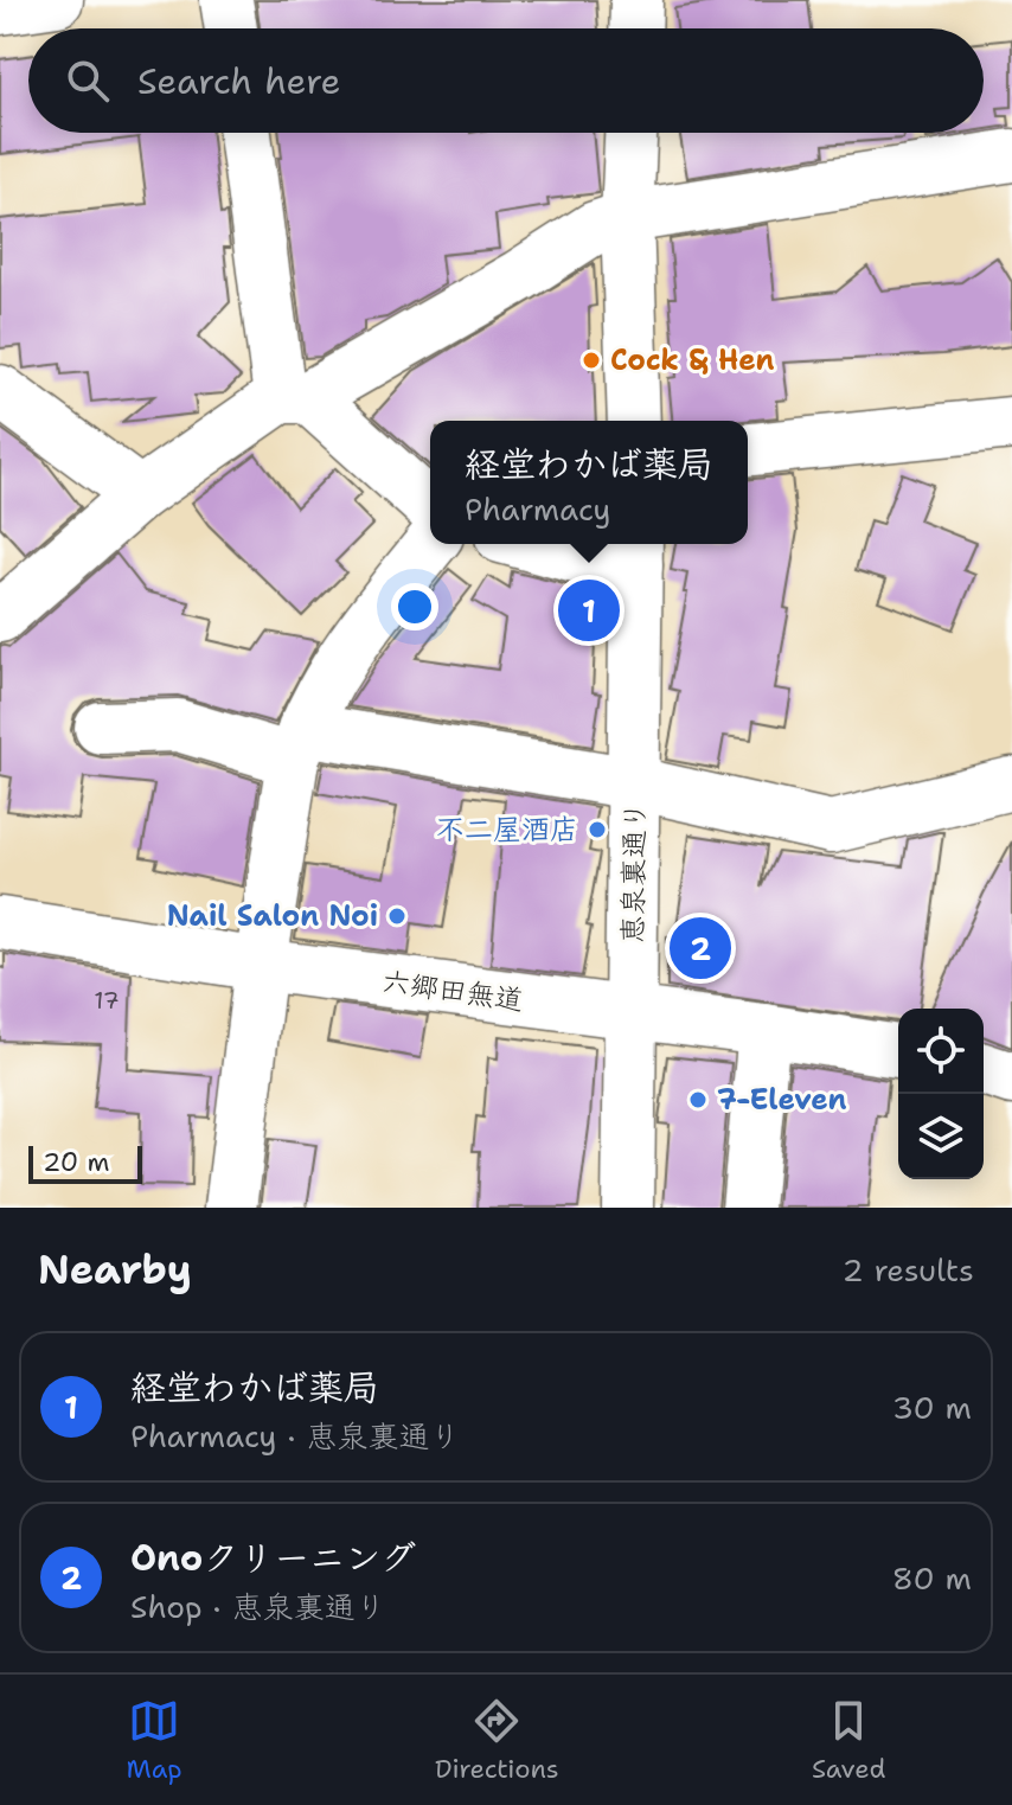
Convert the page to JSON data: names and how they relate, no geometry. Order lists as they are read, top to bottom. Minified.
{"streets":{"street":["恵泉裏通り","六郷田無道"]},"crossings":[["恵泉裏通り","六郷田無道"]],"places":["Cock & Hen","不二屋酒店","Nail Salon Noi","7-Eleven"],"house_numbers":["17"],"scale_bar":"20 m","page":{"search":"Search here","popup":["経堂わかば薬局","Pharmacy"],"pins":["1","2"],"scale":"20 m","heading":["Nearby","2 results"],"list":[{"mark":"1","name":"経堂わかば薬局","note":"Pharmacy · 恵泉裏通り","value":"30 m"},{"mark":"2","name":"Onoクリーニング","note":"Shop · 恵泉裏通り","value":"80 m"}],"nav":["Map","Directions","Saved"]}}
